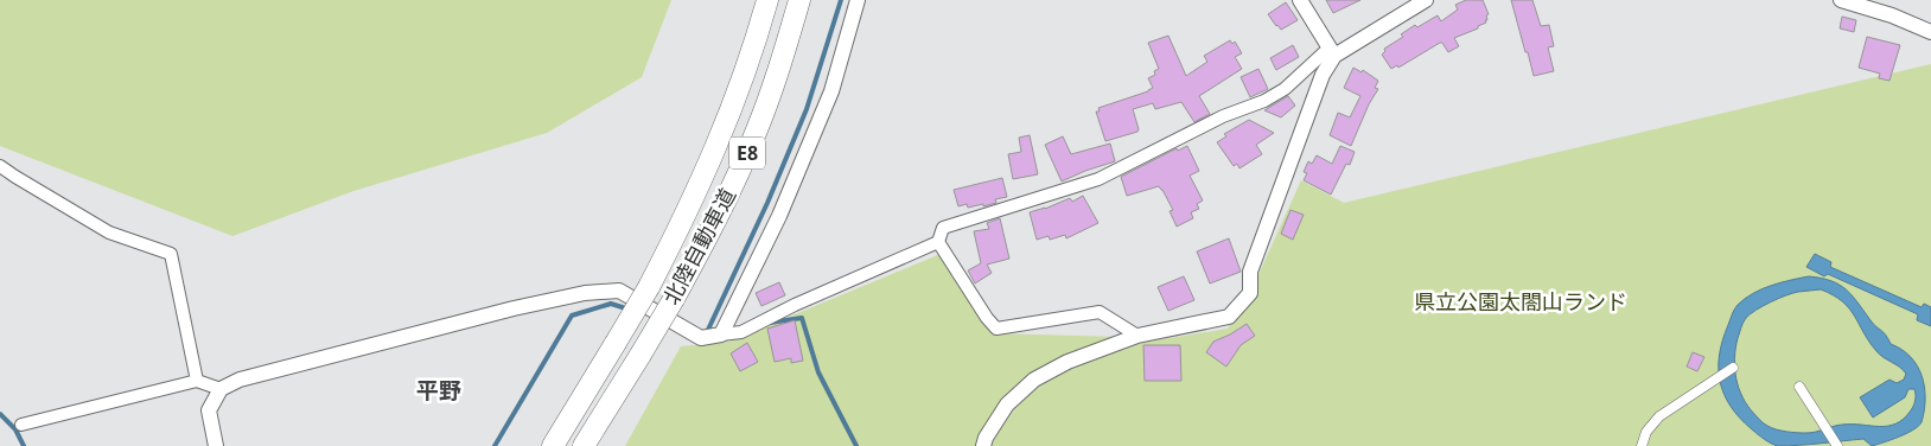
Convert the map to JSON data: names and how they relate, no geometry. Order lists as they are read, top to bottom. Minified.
{"streets":{"highway":["E8","北陸自動車道"]},"districts":["平野"],"parks":["県立公園太閤山ランド"]}
